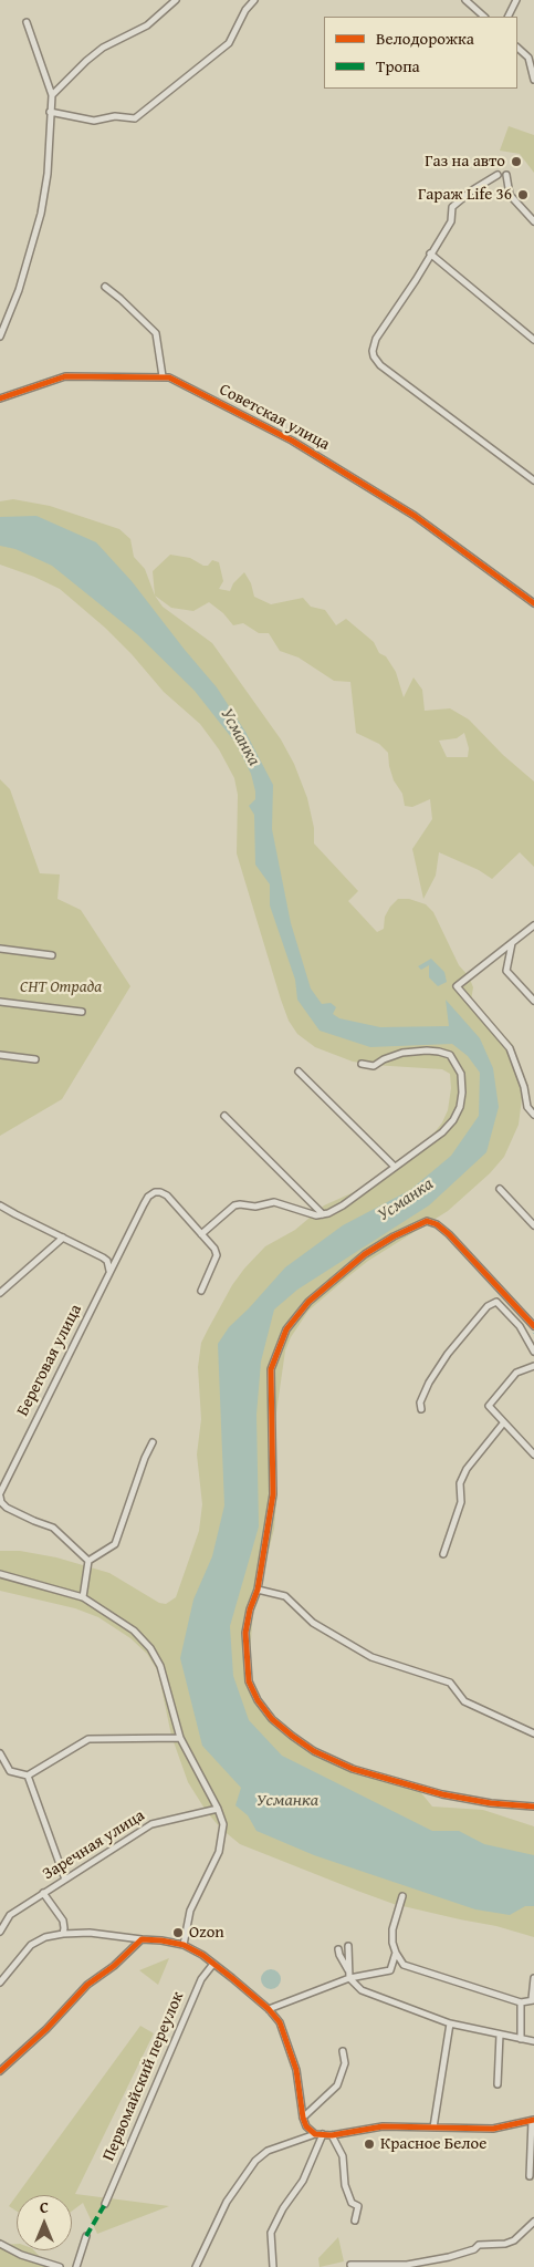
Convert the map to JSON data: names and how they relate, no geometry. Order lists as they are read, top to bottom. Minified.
{"streets":{"street":["Советская улица","Береговая улица","Заречная улица","Первомайский переулок"]},"water":["Усманка"],"parks":["СНТ Отрада"],"places":["Газ на авто","Гараж Life 36","Ozon","Красное Белое"],"legend":["Велодорожка","Тропа"],"north":"top"}
